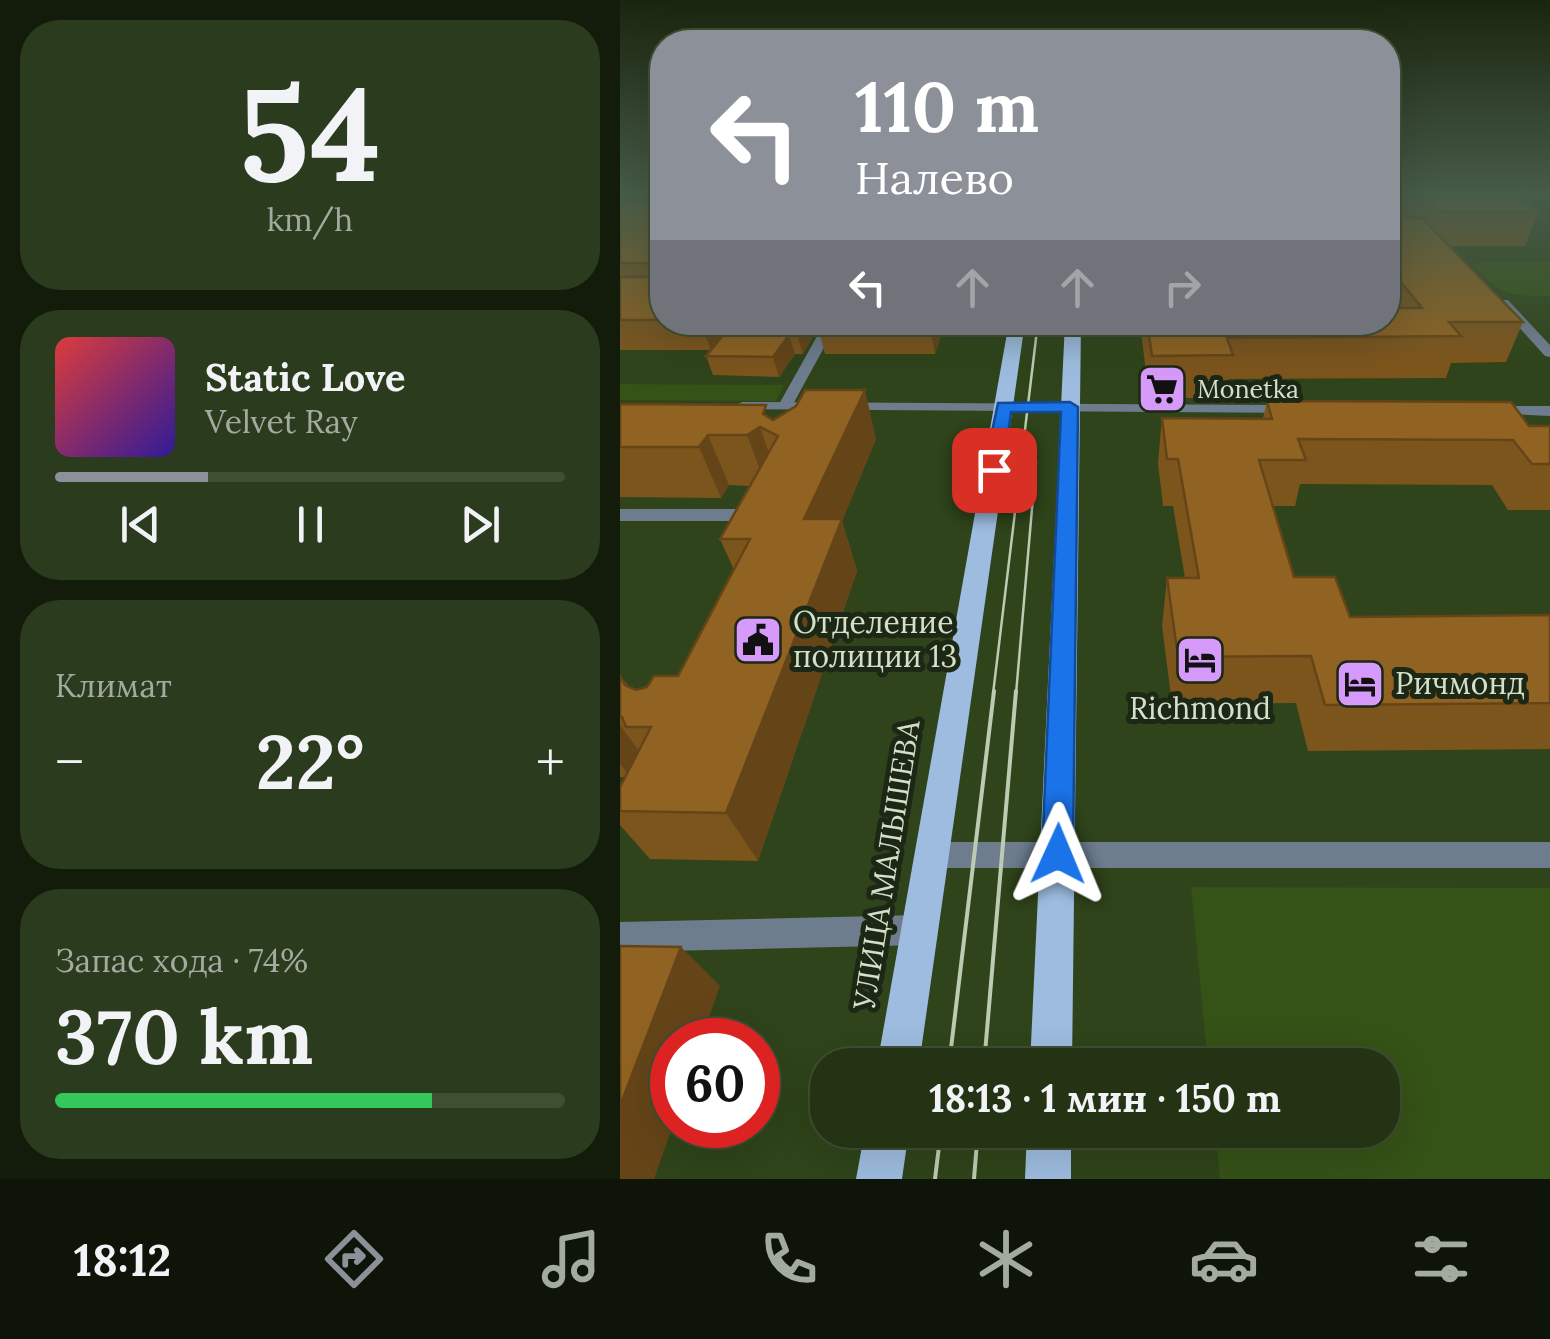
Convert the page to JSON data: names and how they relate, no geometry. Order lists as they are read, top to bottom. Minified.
{"streets":{"main road":["УЛИЦА МАЛЫШЕВА"]},"places":{"supermarket":["Monetka"],"public building":["Отделение полиции 13"],"hotel":["Richmond","Ричмонд"]},"page":{"tile":[["54","km/h"],"Климат",["Запас хода · 74%","370 km"]],"turn":["110 m","Налево"],"song":["Static Love","Velvet Ray"],"heat":["−","22°","+"],"limit":"60","trip":"18:13 · 1 мин · 150 m","tabs":"18:12"}}
